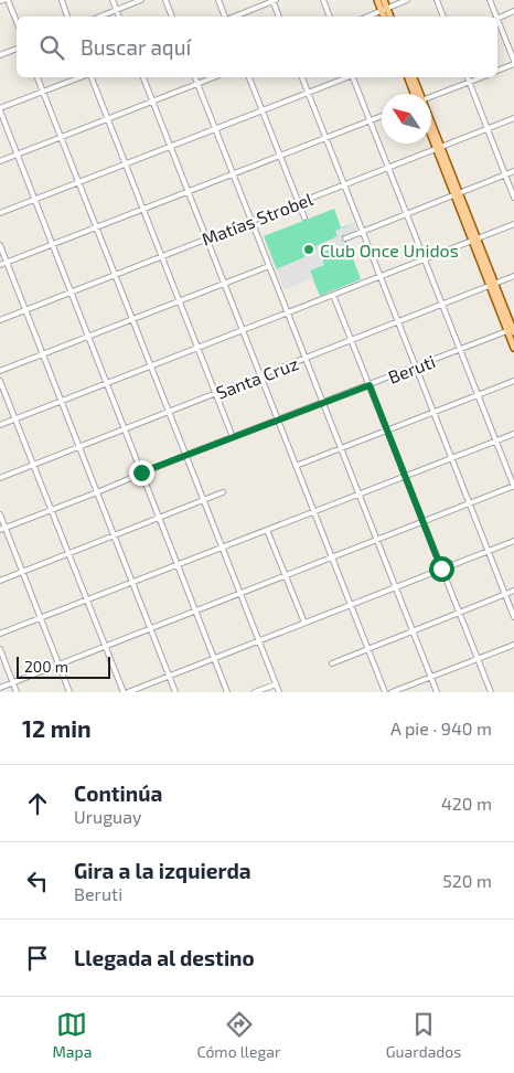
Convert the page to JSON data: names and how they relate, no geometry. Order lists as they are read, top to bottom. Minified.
{"streets":{"street":["Matías Strobel","Beruti","Santa Cruz"]},"places":["Club Once Unidos"],"scale_bar":"200 m","north":"top left","page":{"search":"Buscar aquí","scale":"200 m","heading":["12 min","A pie · 940 m"],"list":[["Continúa","Uruguay","420 m"],["Gira a la izquierda","Beruti","520 m"],"Llegada al destino"],"nav":["Mapa","Cómo llegar","Guardados"]}}
